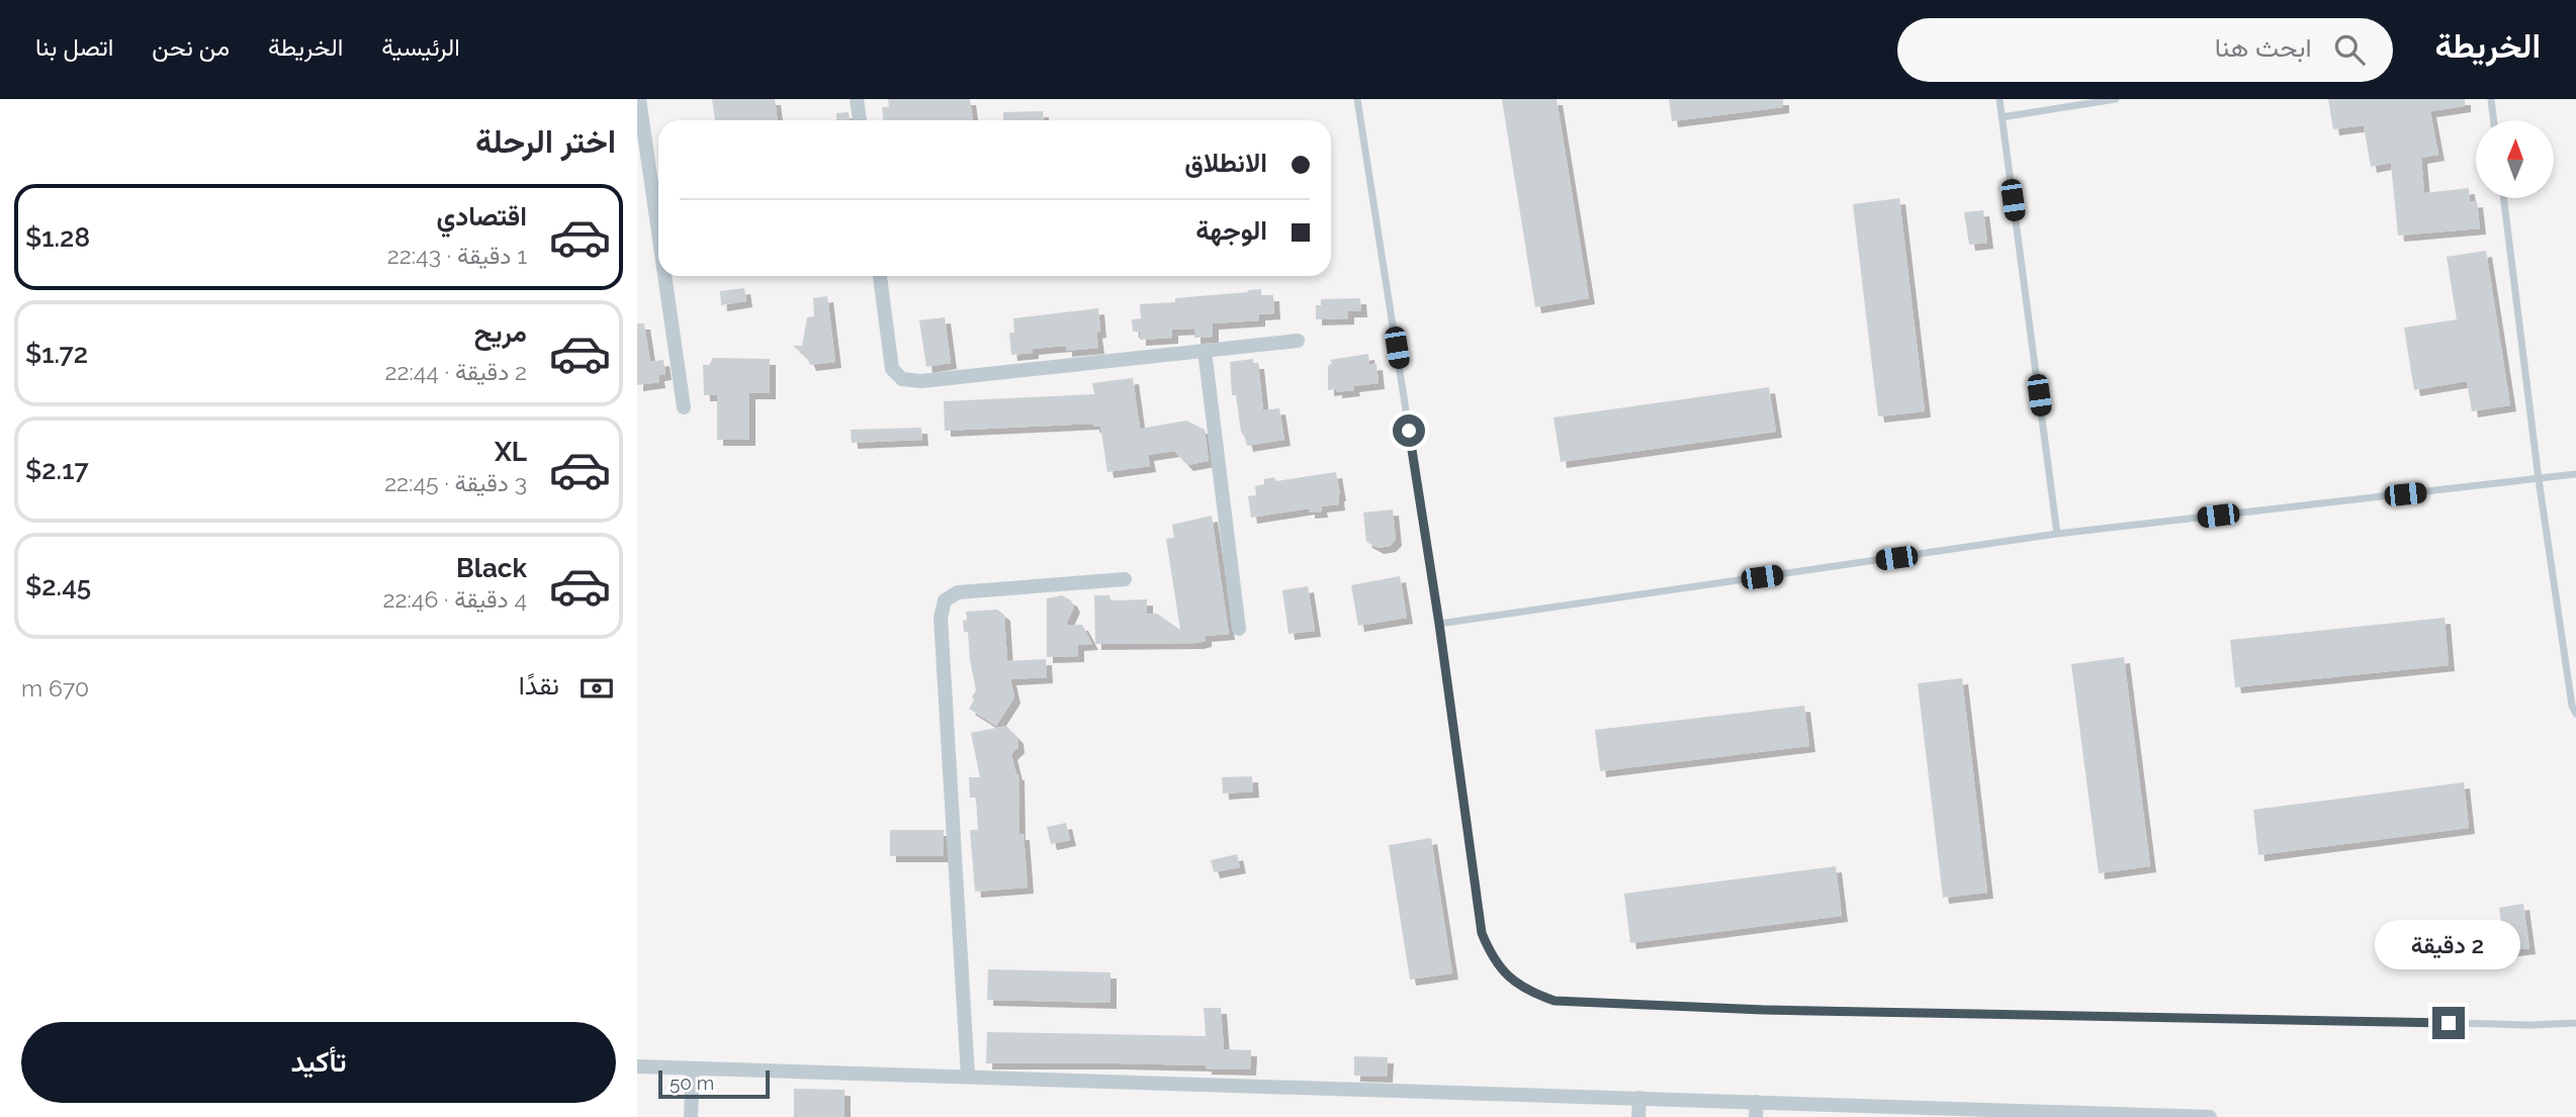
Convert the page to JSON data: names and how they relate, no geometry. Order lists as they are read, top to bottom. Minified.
{"scale_bar":"50 m","north":"top","page":{"header":"الخريطة","search":"ابحث هنا","nav":["الرئيسية","الخريطة","من نحن","اتصل بنا"],"heading":"اختر الرحلة","banner":["الانطلاق","الوجهة"],"list":[{"name":"اقتصادي","note":"1 دقيقة · 22:43","value":"$1.28"},{"name":"مريح","note":"2 دقيقة · 22:44","value":"$1.72"},{"name":"XL","note":"3 دقيقة · 22:45","value":"$2.17"},{"name":"Black","note":"4 دقيقة · 22:46","value":"$2.45"}],"pay":["نقدًا","670 m"],"bubble":"2 دقيقة","buttons":"تأكيد","scale":"50 m"}}
